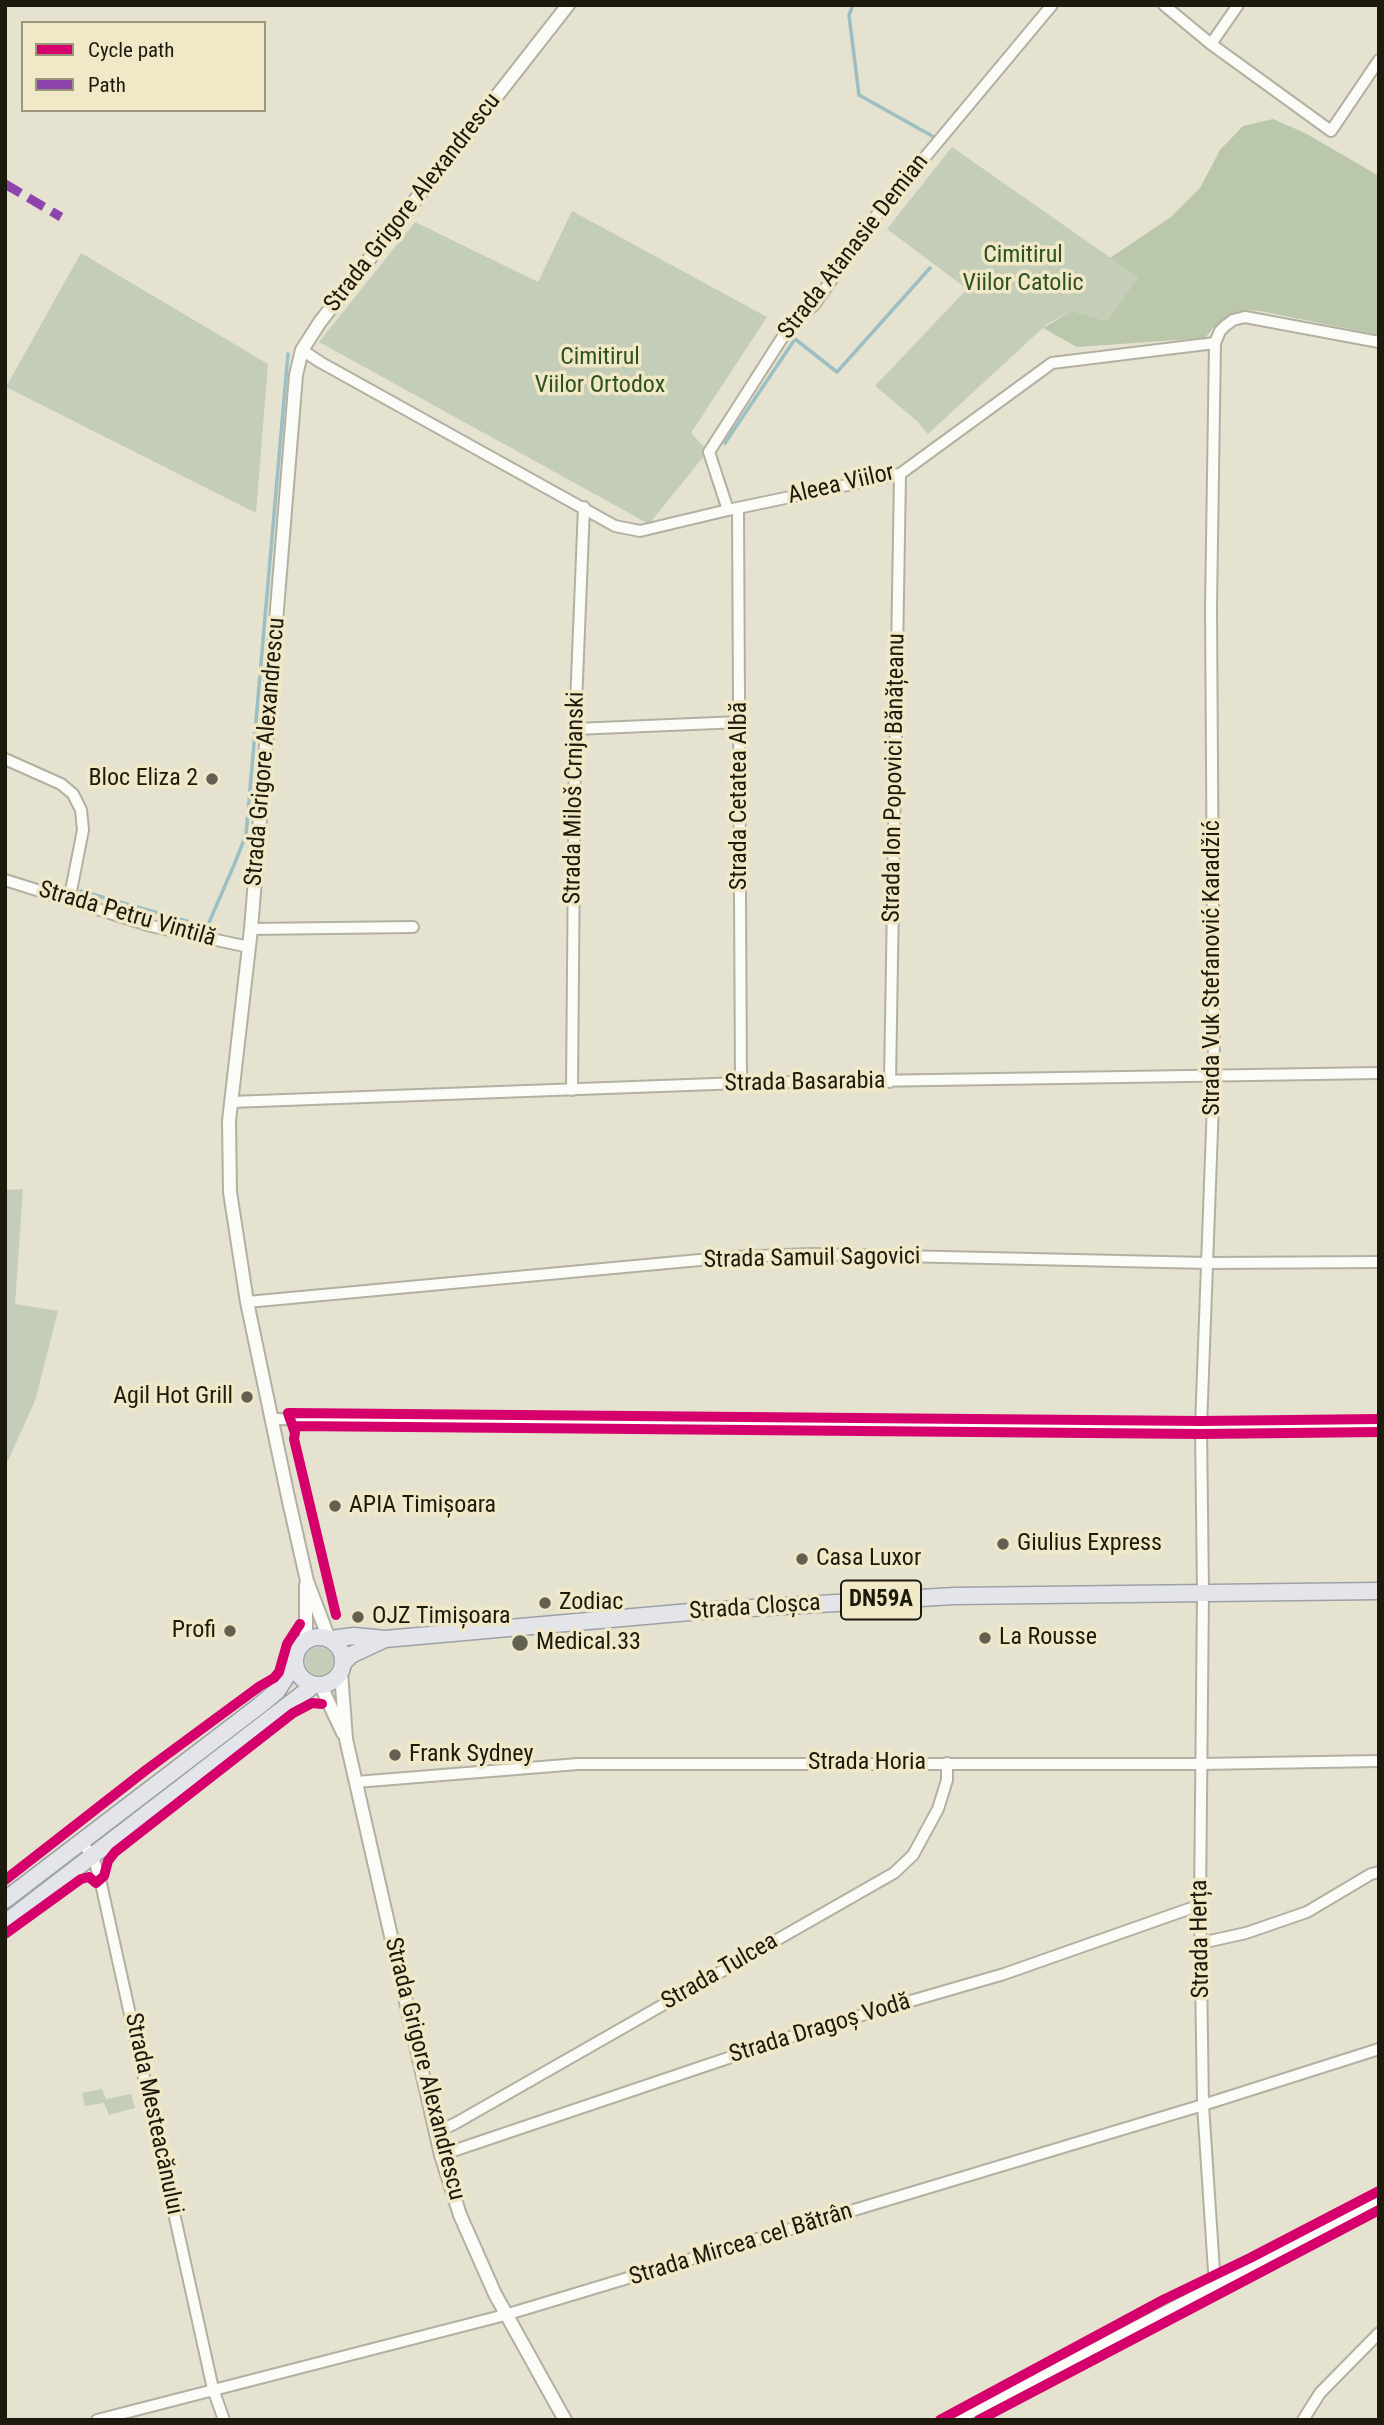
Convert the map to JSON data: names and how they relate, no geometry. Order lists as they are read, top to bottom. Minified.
{"streets":{"main road":["DN59A","Strada Cloșca"],"street":["Strada Grigore Alexandrescu","Strada Atanasie Demian","Aleea Viilor","Strada Ion Popovici Bănățeanu","Strada Cetatea Albă","Strada Miloš Crnjanski","Strada Petru Vintilă","Strada Vuk Stefanović Karadžić","Strada Basarabia","Strada Samuil Sagovici","Strada Horia","Strada Herța","Strada Tulcea","Strada Dragoș Vodă","Strada Mesteacănului","Strada Mircea cel Bătrân"]},"crossings":[["Strada Grigore Alexandrescu","Aleea Viilor"],["Strada Grigore Alexandrescu","Strada Petru Vintilă"],["Strada Grigore Alexandrescu","Strada Basarabia"],["Strada Grigore Alexandrescu","Strada Samuil Sagovici"],["Strada Grigore Alexandrescu","DN59A"],["Strada Grigore Alexandrescu","Strada Cloșca"],["Strada Grigore Alexandrescu","Strada Horia"],["Strada Grigore Alexandrescu","Strada Tulcea"],["Strada Grigore Alexandrescu","Strada Dragoș Vodă"],["Strada Grigore Alexandrescu","Strada Mircea cel Bătrân"],["Strada Atanasie Demian","Aleea Viilor"],["Strada Atanasie Demian","Strada Cetatea Albă"],["Aleea Viilor","Strada Ion Popovici Bănățeanu"],["Aleea Viilor","Strada Cetatea Albă"],["Aleea Viilor","Strada Miloš Crnjanski"],["Aleea Viilor","Strada Vuk Stefanović Karadžić"],["Strada Ion Popovici Bănățeanu","Strada Basarabia"],["Strada Cetatea Albă","Strada Basarabia"],["Strada Miloš Crnjanski","Strada Basarabia"],["Strada Vuk Stefanović Karadžić","Strada Basarabia"],["Strada Vuk Stefanović Karadžić","Strada Samuil Sagovici"],["Strada Vuk Stefanović Karadžić","Strada Cloșca"],["Strada Vuk Stefanović Karadžić","Strada Herța"],["DN59A","Strada Cloșca"],["DN59A","Strada Mesteacănului"],["Strada Cloșca","Strada Herța"],["Strada Horia","Strada Herța"],["Strada Horia","Strada Tulcea"],["Strada Herța","Strada Dragoș Vodă"],["Strada Herța","Strada Mircea cel Bătrân"],["Strada Mesteacănului","Strada Mircea cel Bătrân"]],"parks":["Cimitirul Viilor Catolic","Cimitirul Viilor Ortodox"],"places":["Bloc Eliza 2","Agil Hot Grill","APIA Timișoara","Giulius Express","Casa Luxor","Zodiac","OJZ Timișoara","Profi","La Rousse","Medical.33","Frank Sydney"],"legend":["Cycle path","Path"]}
